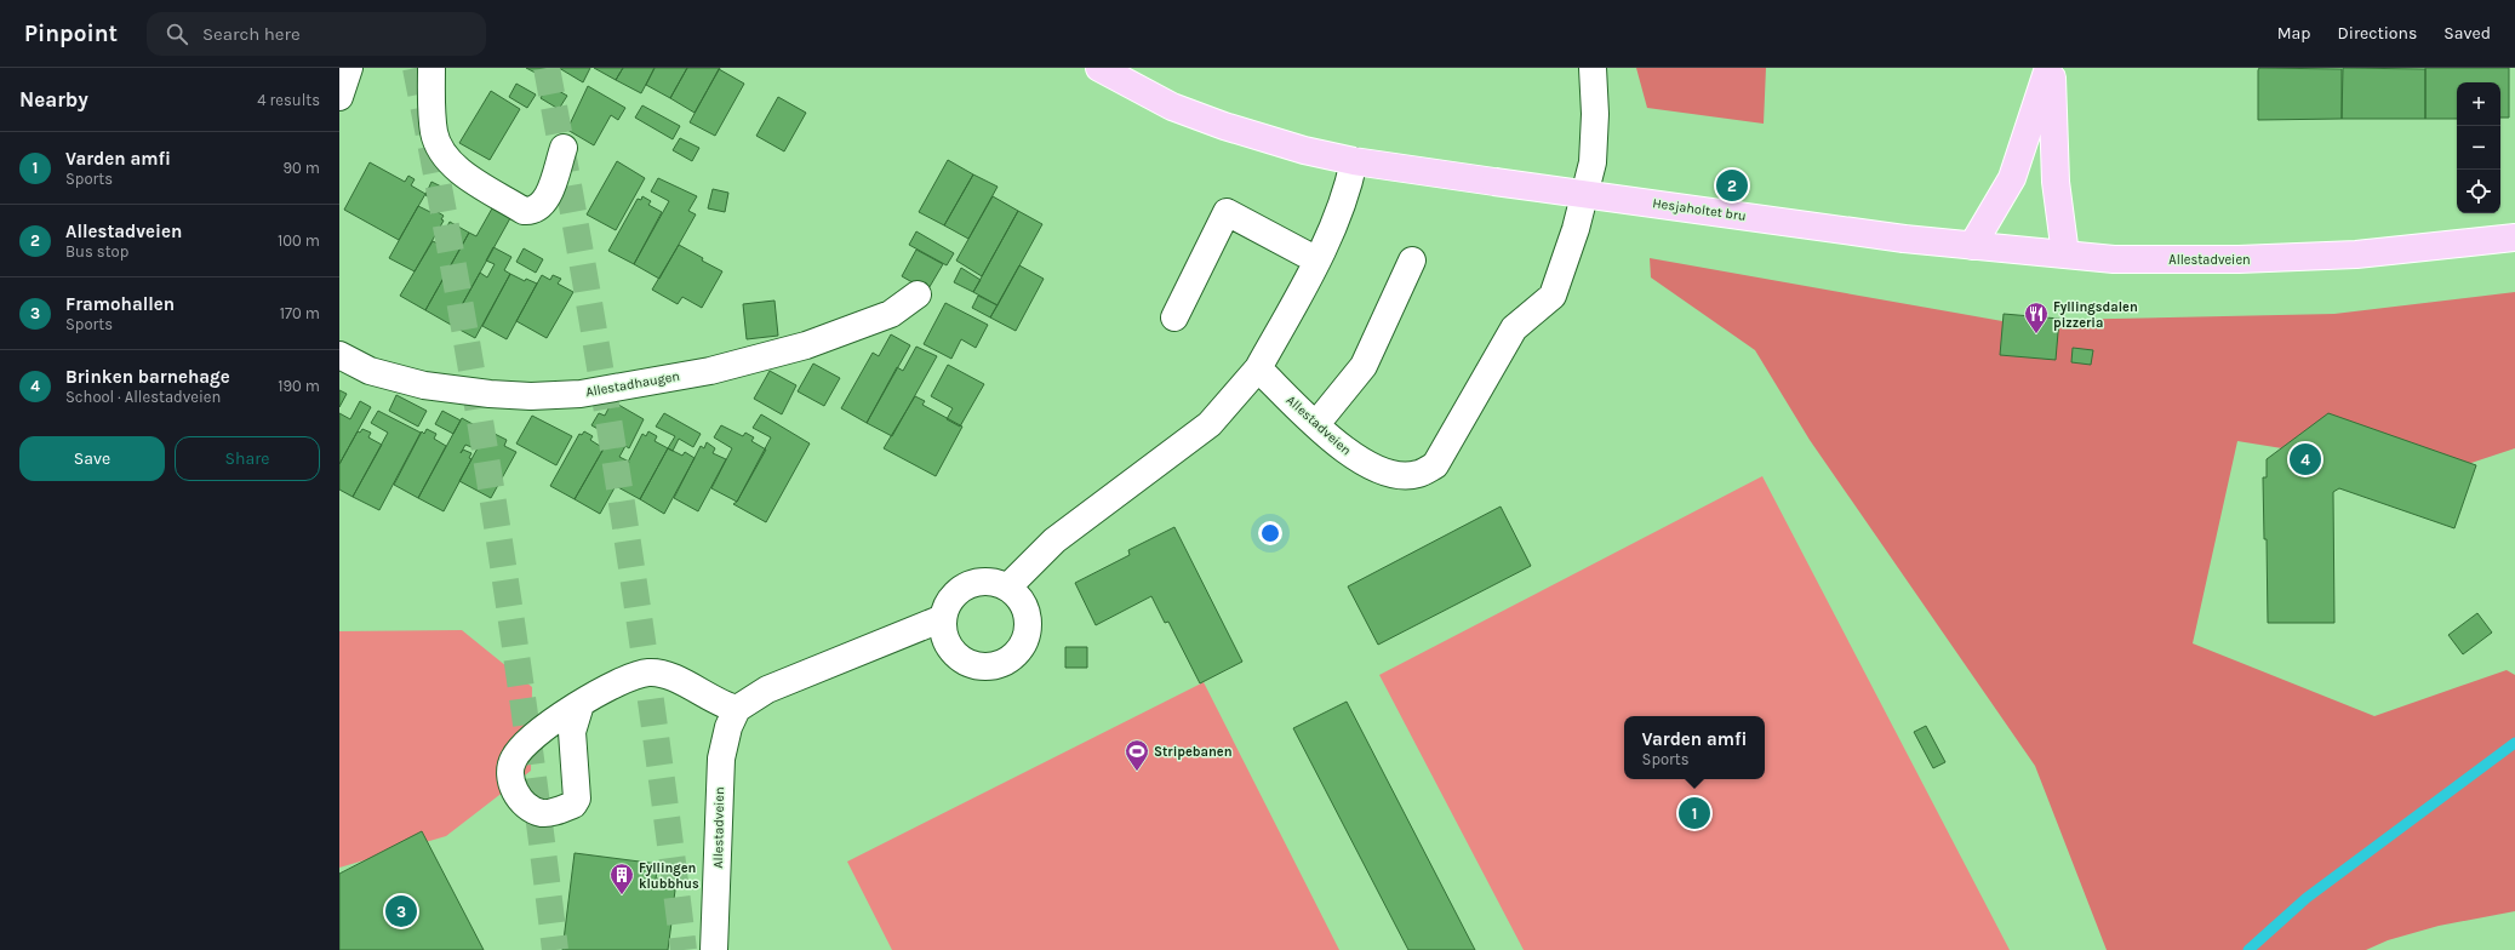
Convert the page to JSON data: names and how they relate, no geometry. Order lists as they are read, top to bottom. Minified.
{"streets":{"main road":["Hesjaholtet bru","Allestadveien"],"street":["Allestadhaugen"]},"crossings":[["Hesjaholtet bru","Allestadveien"]],"places":{"restaurant":["Fyllingsdalen pizzeria"],"sports":["Stripebanen"],"building":["Fyllingen klubbhus"]},"page":{"header":"Pinpoint","search":"Search here","nav":["Map","Directions","Saved"],"heading":["Nearby","4 results"],"map_buttons":["+","−"],"list":[{"mark":"1","name":"Varden amfi","note":"Sports","value":"90 m"},{"mark":"2","name":"Allestadveien","note":"Bus stop","value":"100 m"},{"mark":"3","name":"Framohallen","note":"Sports","value":"170 m"},{"mark":"4","name":"Brinken barnehage","note":"School · Allestadveien","value":"190 m"}],"pins":["2","4","1","3"],"buttons":["Save","Share"],"popup":["Varden amfi","Sports"]}}
